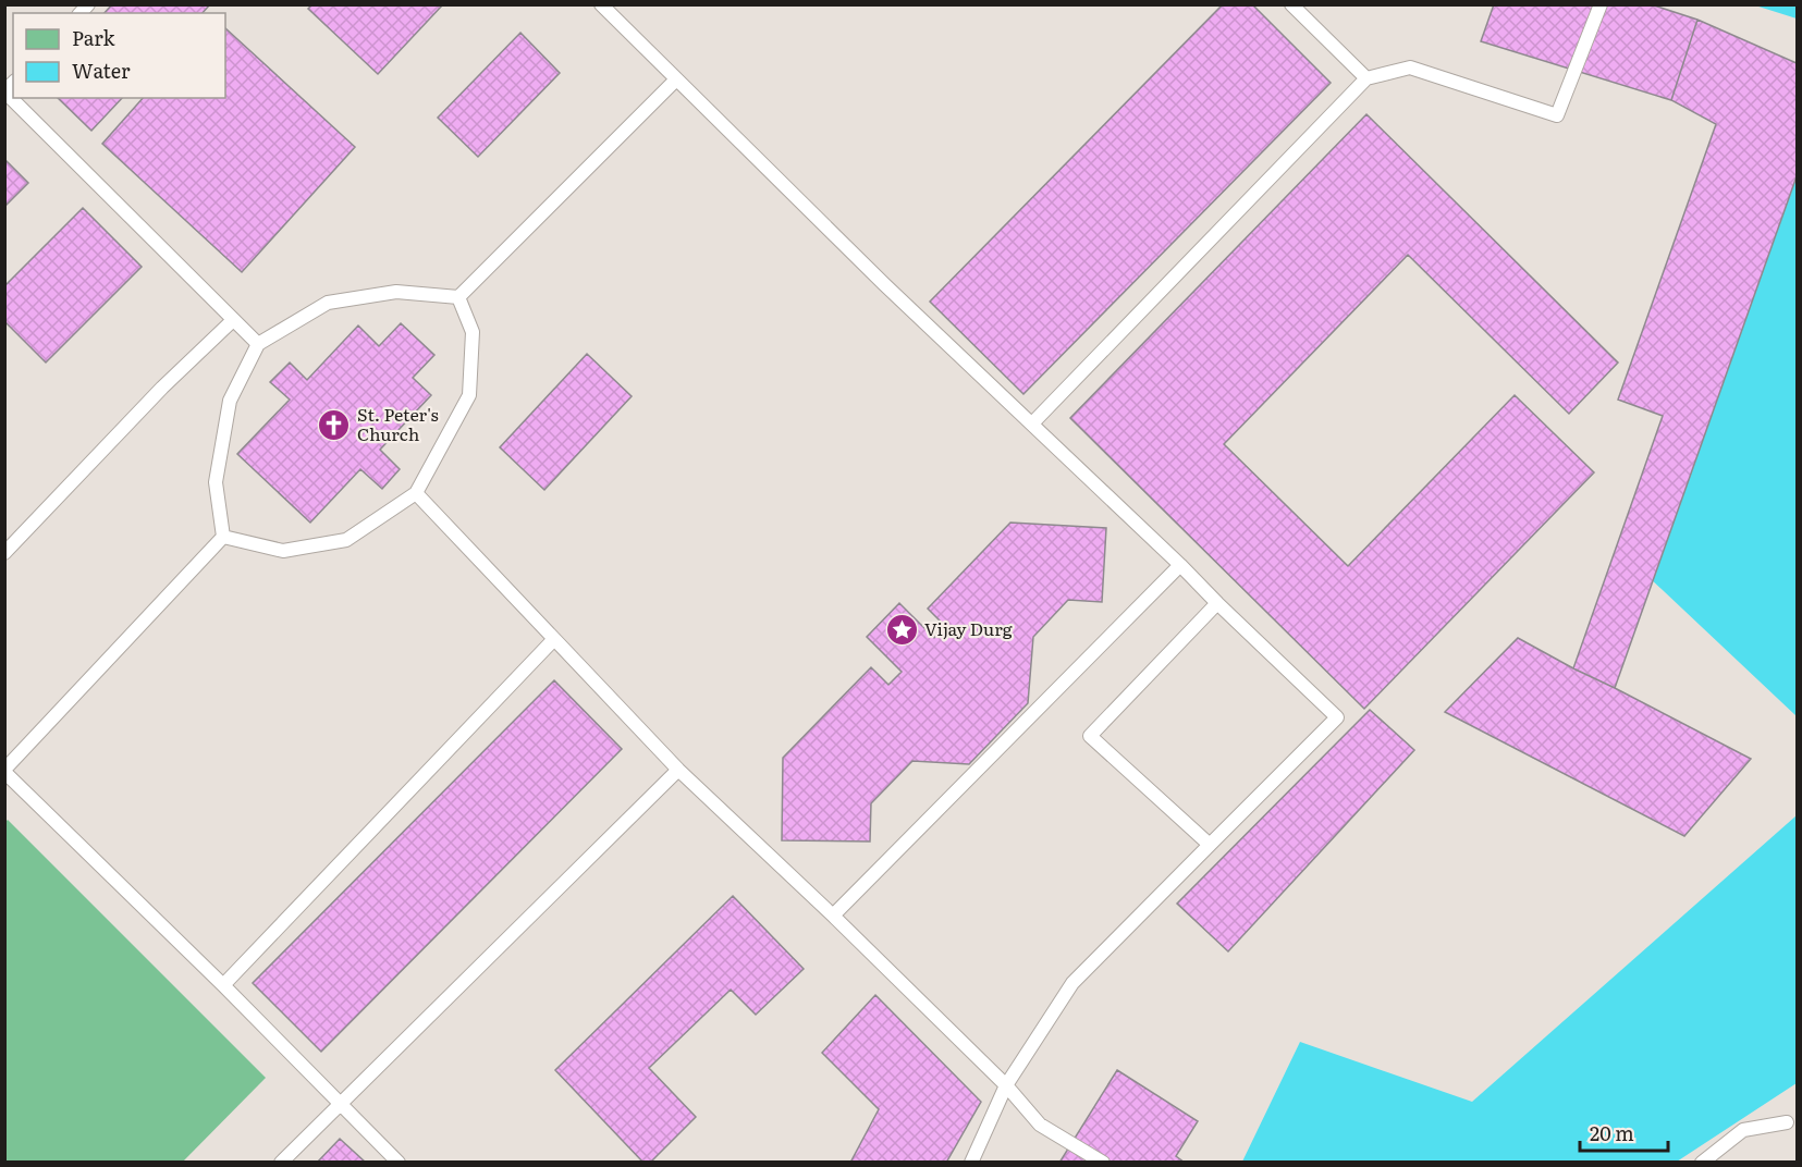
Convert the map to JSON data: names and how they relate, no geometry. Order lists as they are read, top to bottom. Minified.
{"places":{"church":["St. Peter's Church"],"place":["Vijay Durg"]},"legend":["Park","Water"],"scale_bar":"20 m"}
